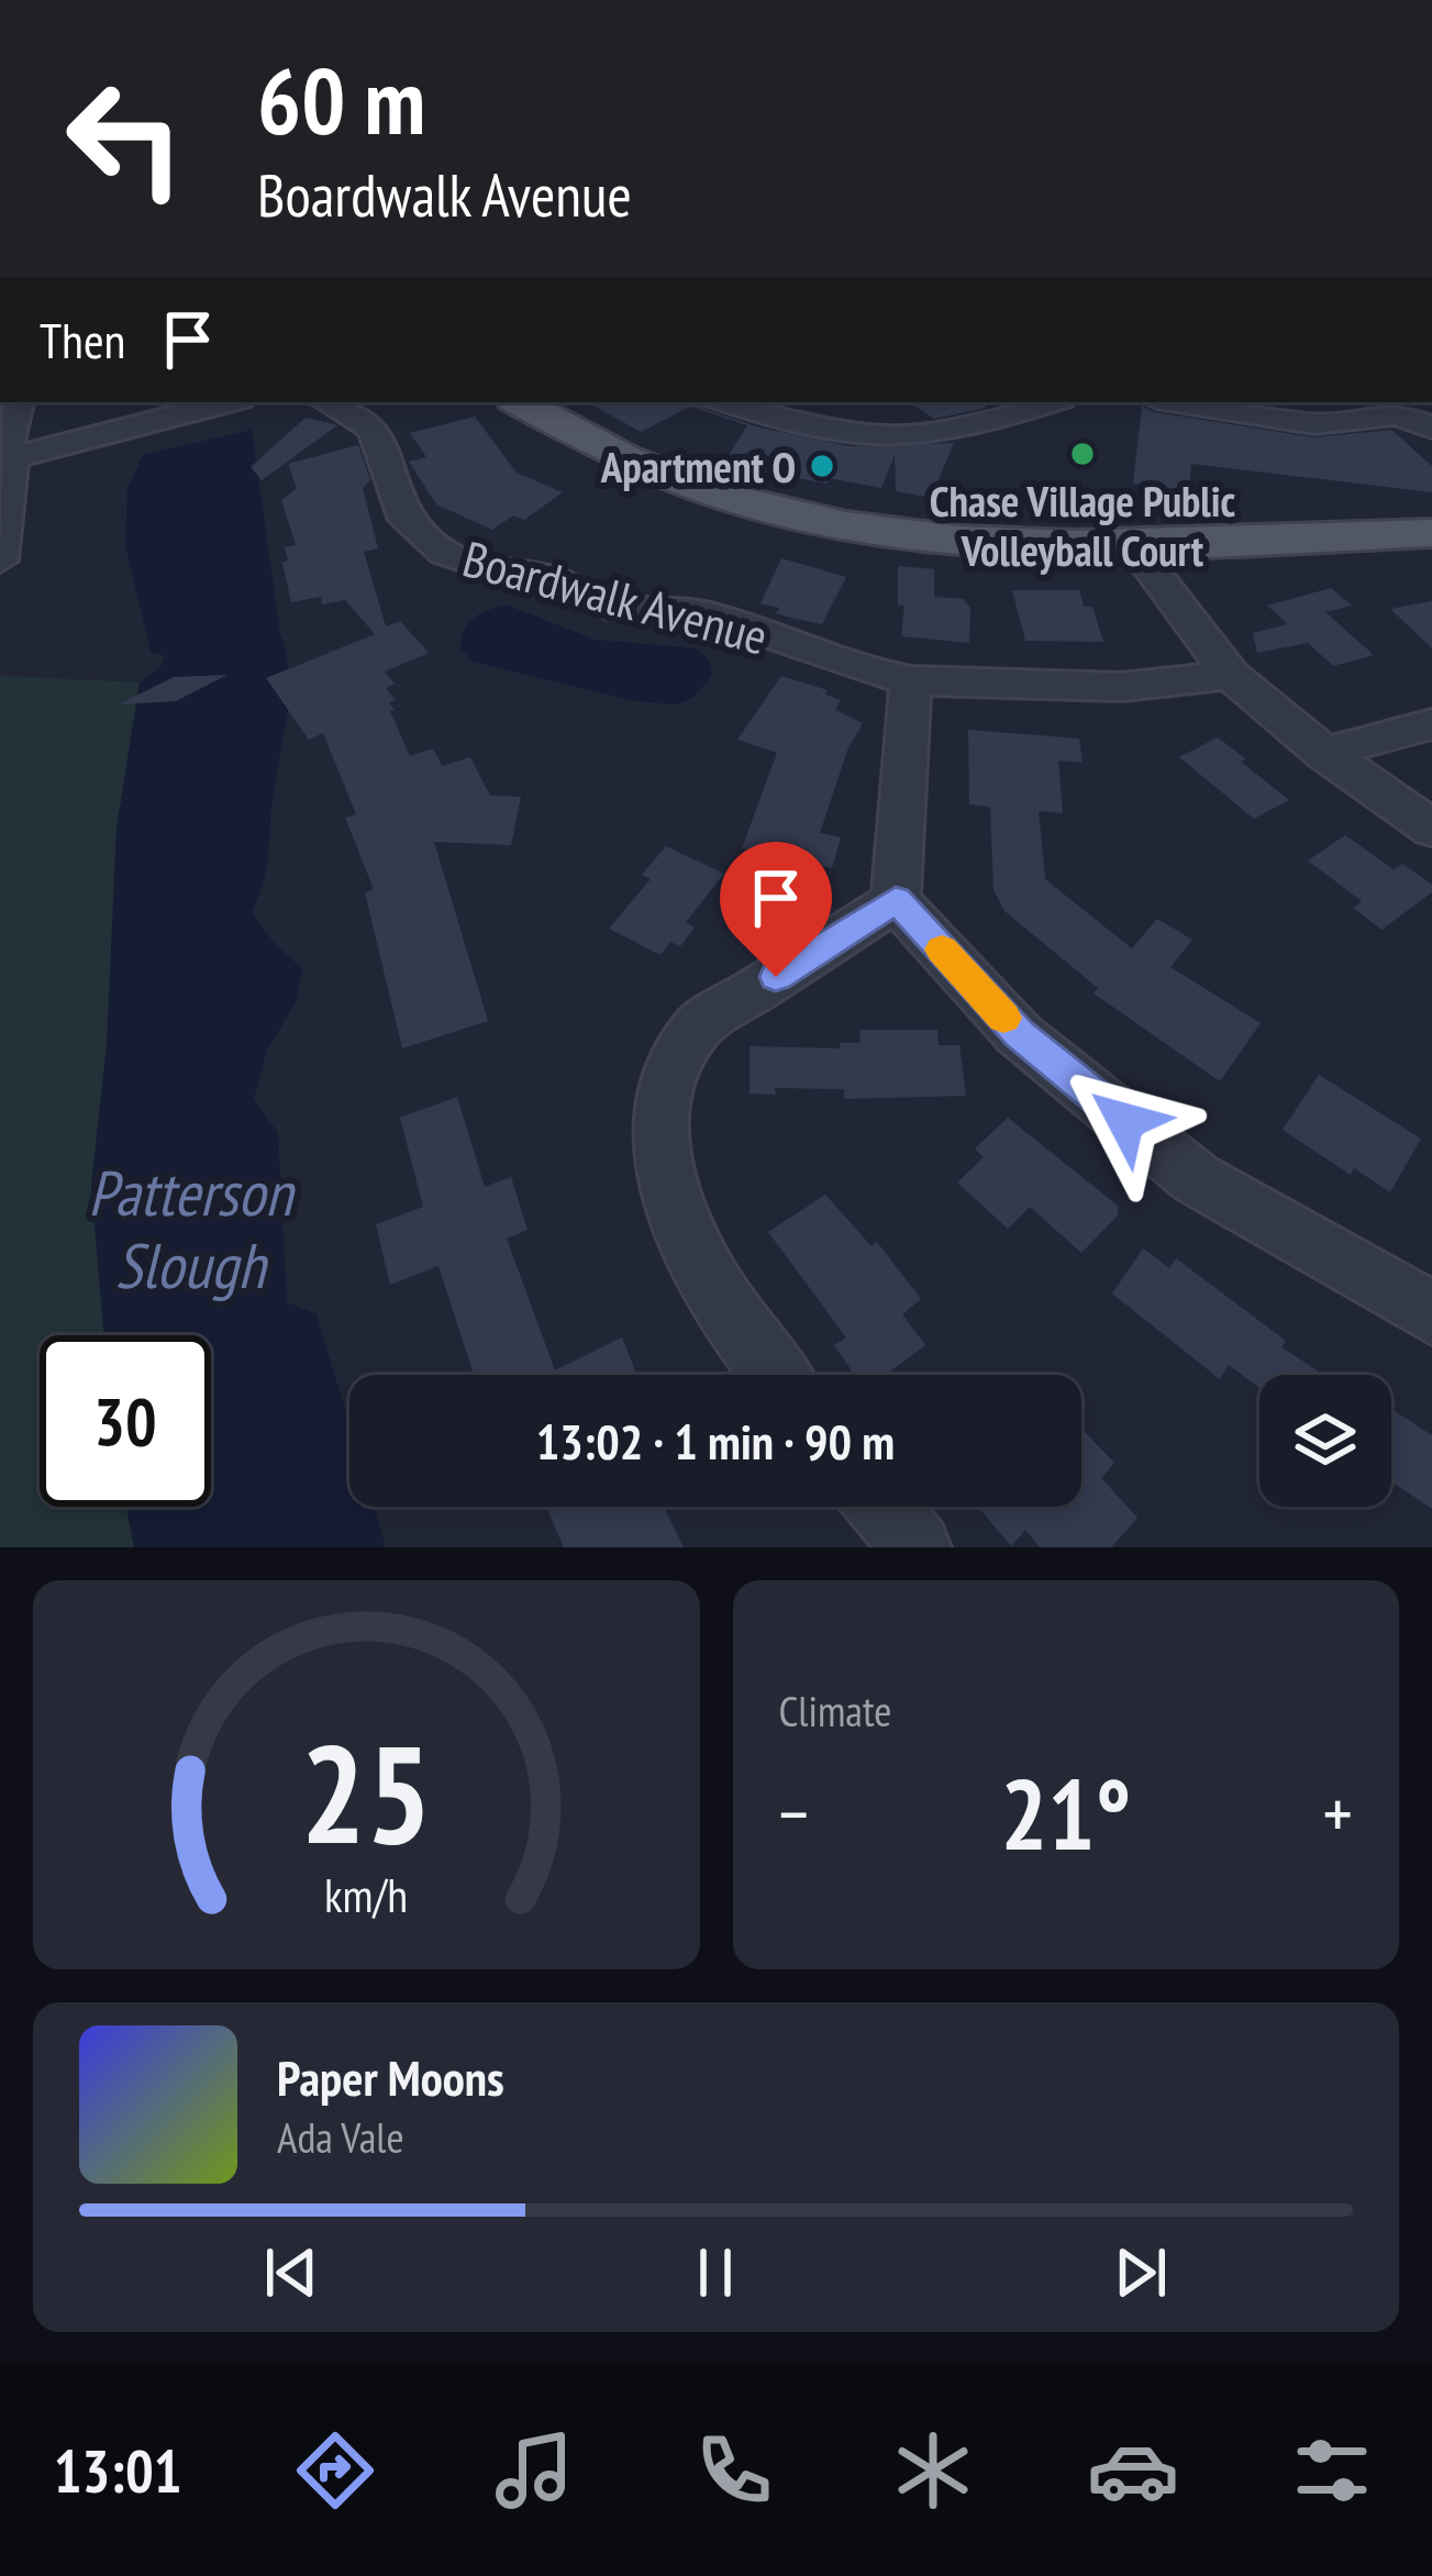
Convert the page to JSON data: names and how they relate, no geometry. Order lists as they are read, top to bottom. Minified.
{"streets":{"street":["Boardwalk Avenue"]},"water":["Patterson Slough"],"places":["Chase Village Public Volleyball Court","Apartment O"],"page":{"turn":["60 m","Boardwalk Avenue"],"then":"Then","limit":"30","trip":"13:02 · 1 min · 90 m","tile":"Climate","heat":["−","21°","+"],"song":["Paper Moons","Ada Vale"],"tabs":"13:01","gauge":["25","km/h"]}}
